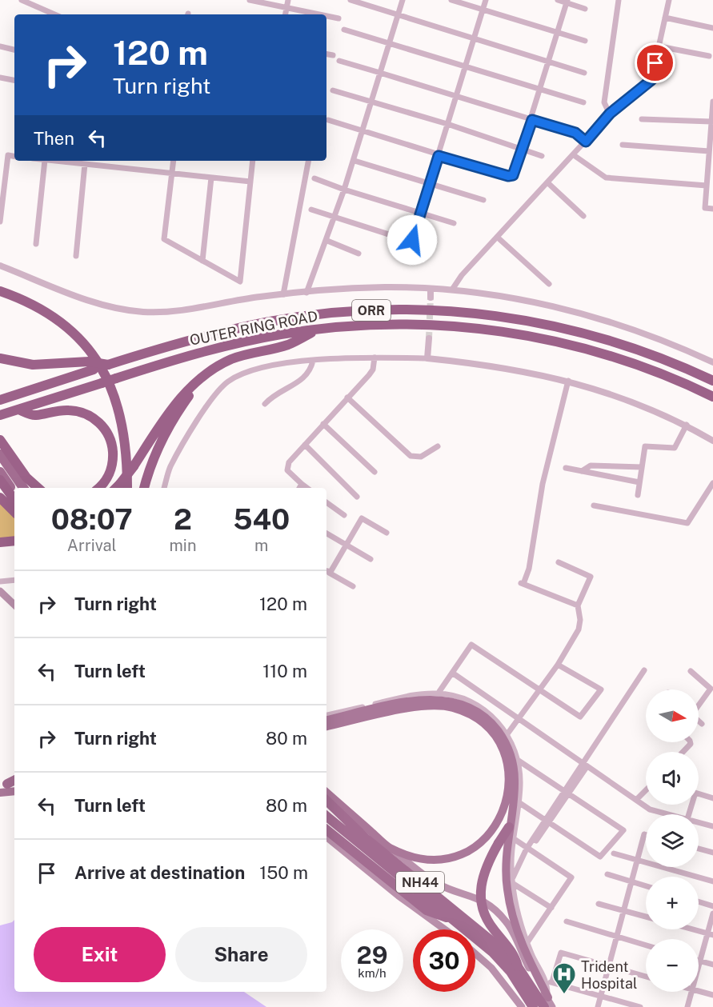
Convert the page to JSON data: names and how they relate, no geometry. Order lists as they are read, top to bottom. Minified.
{"streets":{"highway":["ORR","OUTER RING ROAD","NH44"]},"crossings":[["ORR","OUTER RING ROAD"]],"places":{"hospital":["Trident Hospital"]},"north":"right","page":{"turn":["120 m","Turn right"],"then":"Then","eta":["08:07","Arrival","2","min","540","m"],"list":[{"name":"Turn right","value":"120 m"},{"name":"Turn left","value":"110 m"},{"name":"Turn right","value":"80 m"},{"name":"Turn left","value":"80 m"},{"name":"Arrive at destination","value":"150 m"}],"map_buttons":["+","−"],"buttons":["Exit","Share"],"speed":"29 km/h","limit":"30"}}
